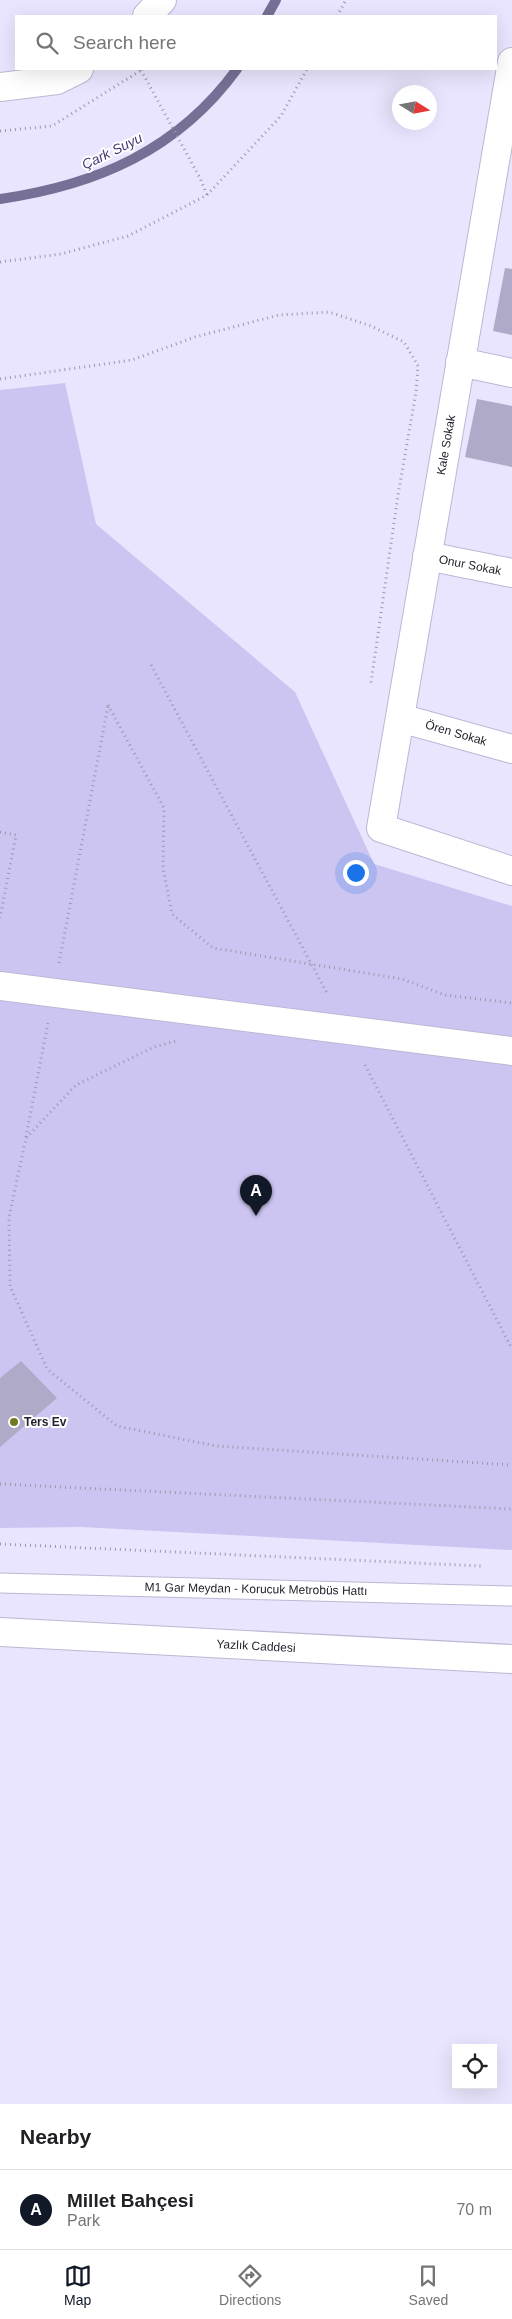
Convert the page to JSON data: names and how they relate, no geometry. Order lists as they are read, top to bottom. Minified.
{"streets":{"street":["Kale Sokak","Onur Sokak","Ören Sokak","Yazlık Caddesi"],"lane":["M1 Gar Meydan - Korucuk Metrobüs Hattı"]},"crossings":[["Kale Sokak","Onur Sokak"],["Kale Sokak","Ören Sokak"]],"water":["Çark Suyu"],"places":["Ters Ev"],"north":"right","page":{"search":"Search here","pins":"A","heading":"Nearby","list":[{"mark":"A","name":"Millet Bahçesi","note":"Park","value":"70 m"}],"nav":["Map","Directions","Saved"]}}
